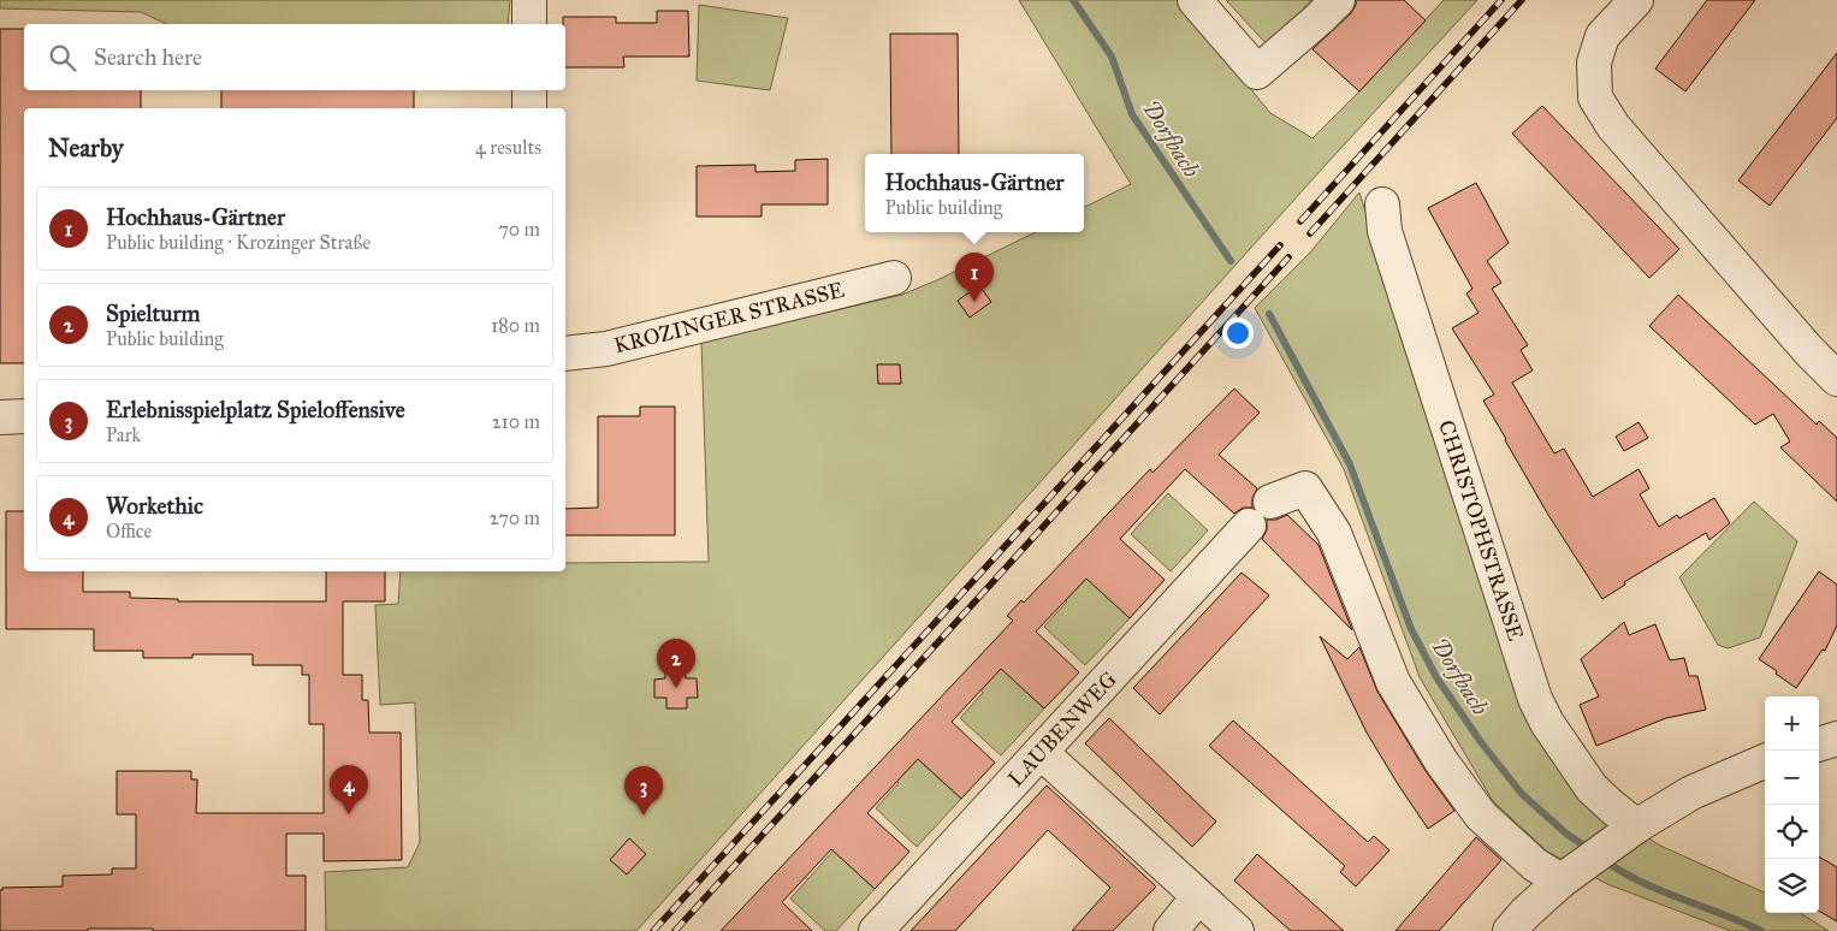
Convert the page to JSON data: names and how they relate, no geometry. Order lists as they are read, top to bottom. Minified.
{"streets":{"street":["KROZINGER STRASSE","CHRISTOPHSTRASSE","LAUBENWEG"]},"water":["Dorfbach"],"page":{"search":"Search here","heading":["Nearby","4 results"],"popup":["Hochhaus-Gärtner","Public building"],"list":[{"mark":"1","name":"Hochhaus-Gärtner","note":"Public building · Krozinger Straße","value":"70 m"},{"mark":"2","name":"Spielturm","note":"Public building","value":"180 m"},{"mark":"3","name":"Erlebnisspielplatz Spieloffensive","note":"Park","value":"210 m"},{"mark":"4","name":"Workethic","note":"Office","value":"270 m"}],"pins":["1","2","4","3"],"map_buttons":["+","−"]}}
